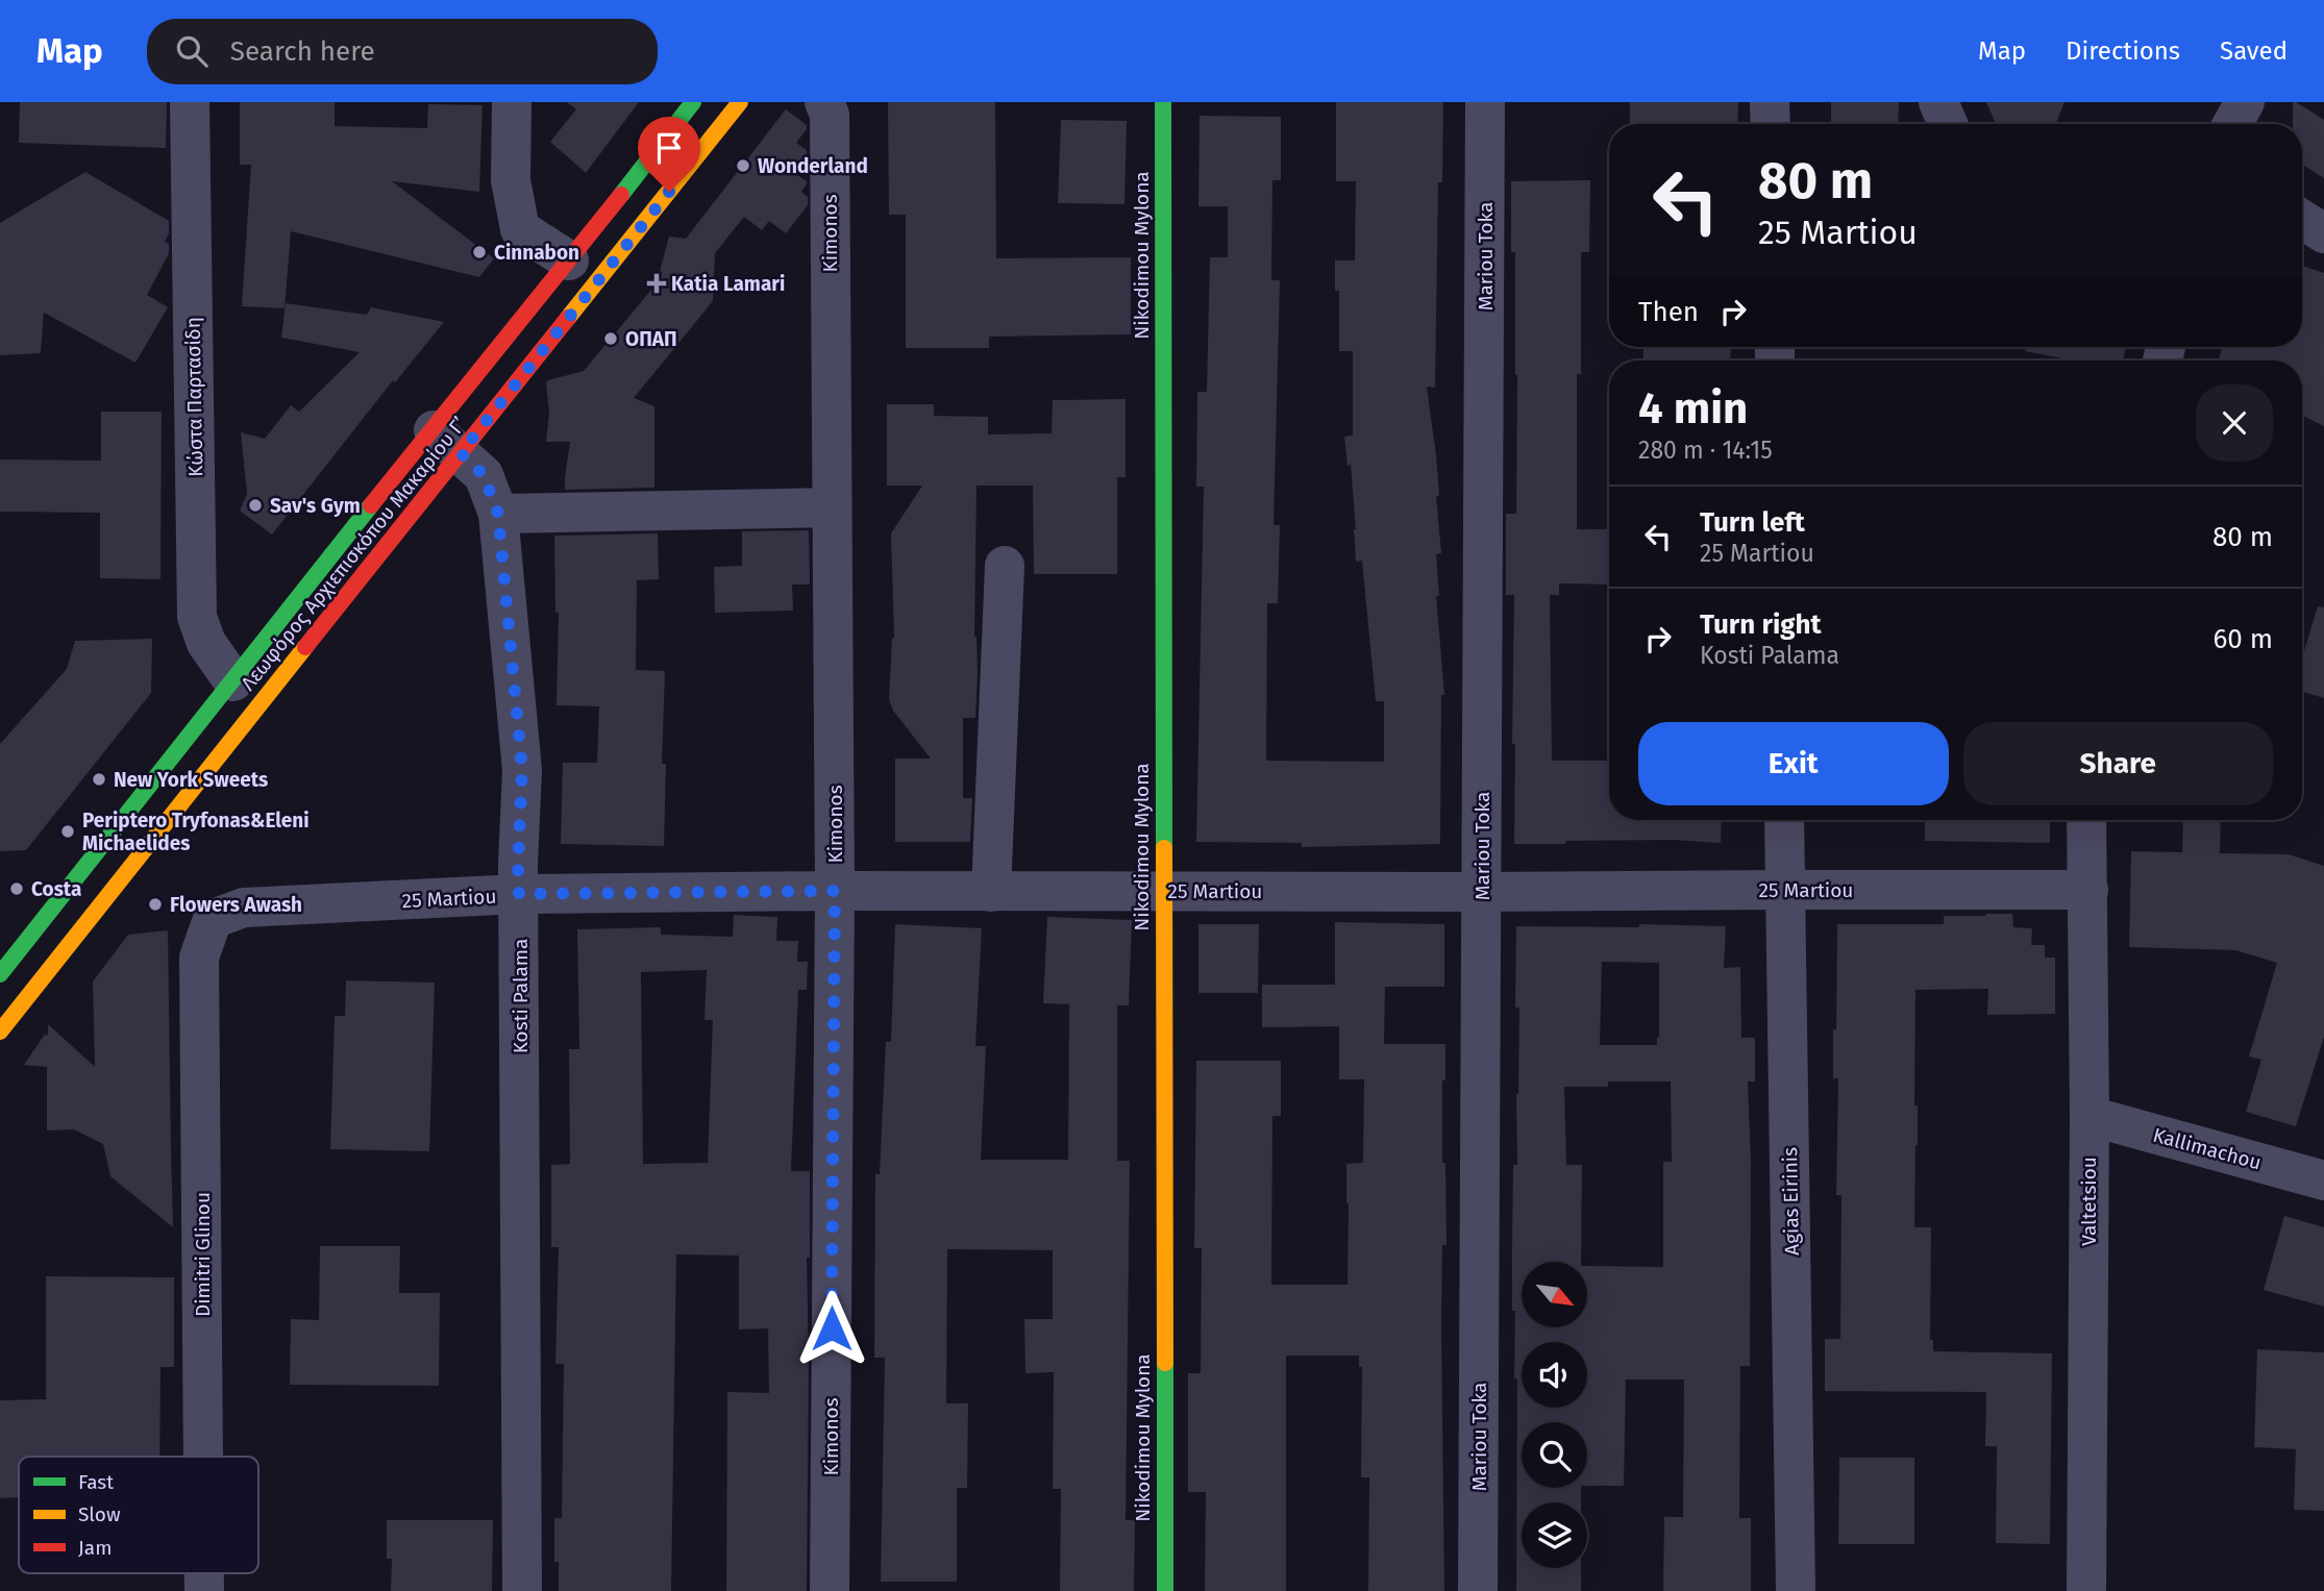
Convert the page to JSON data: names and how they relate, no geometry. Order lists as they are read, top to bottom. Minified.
{"streets":{"main road":["Nikodimou Mylona","Λεωφόρος Αρχιεπισκόπου Μακαρίου Γ’"],"street":["Kimonos","Mariou Toka","Κώστα Παρτασίδη","25 Martiou","Kosti Palama","Kallimachou","Agias Eirinis","Valtetsiou","Dimitri Glinou"]},"crossings":[["Kimonos","25 Martiou"],["Nikodimou Mylona","25 Martiou"],["Mariou Toka","25 Martiou"],["Κώστα Παρτασίδη","Λεωφόρος Αρχιεπισκόπου Μακαρίου Γ’"],["Λεωφόρος Αρχιεπισκόπου Μακαρίου Γ’","Kosti Palama"],["25 Martiou","Kosti Palama"],["25 Martiou","Agias Eirinis"],["25 Martiou","Valtetsiou"],["25 Martiou","Dimitri Glinou"],["Kallimachou","Valtetsiou"]],"places":{"other":["Wonderland","Cinnabon","ΟΠΑΠ","Sav's Gym","New York Sweets","Periptero Tryfonas&Eleni Michaelides","Costa","Flowers Awash"],"health":["Katia Lamari"]},"legend":["Fast","Slow","Jam"],"north":"bottom right","page":{"header":"Map","search":"Search here","nav":["Map","Directions","Saved"],"turn":["80 m","25 Martiou"],"then":"Then","heading":["4 min","280 m · 14:15"],"list":[{"name":"Turn left","note":"25 Martiou","value":"80 m"},{"name":"Turn right","note":"Kosti Palama","value":"60 m"}],"buttons":["Exit","Share"]}}
